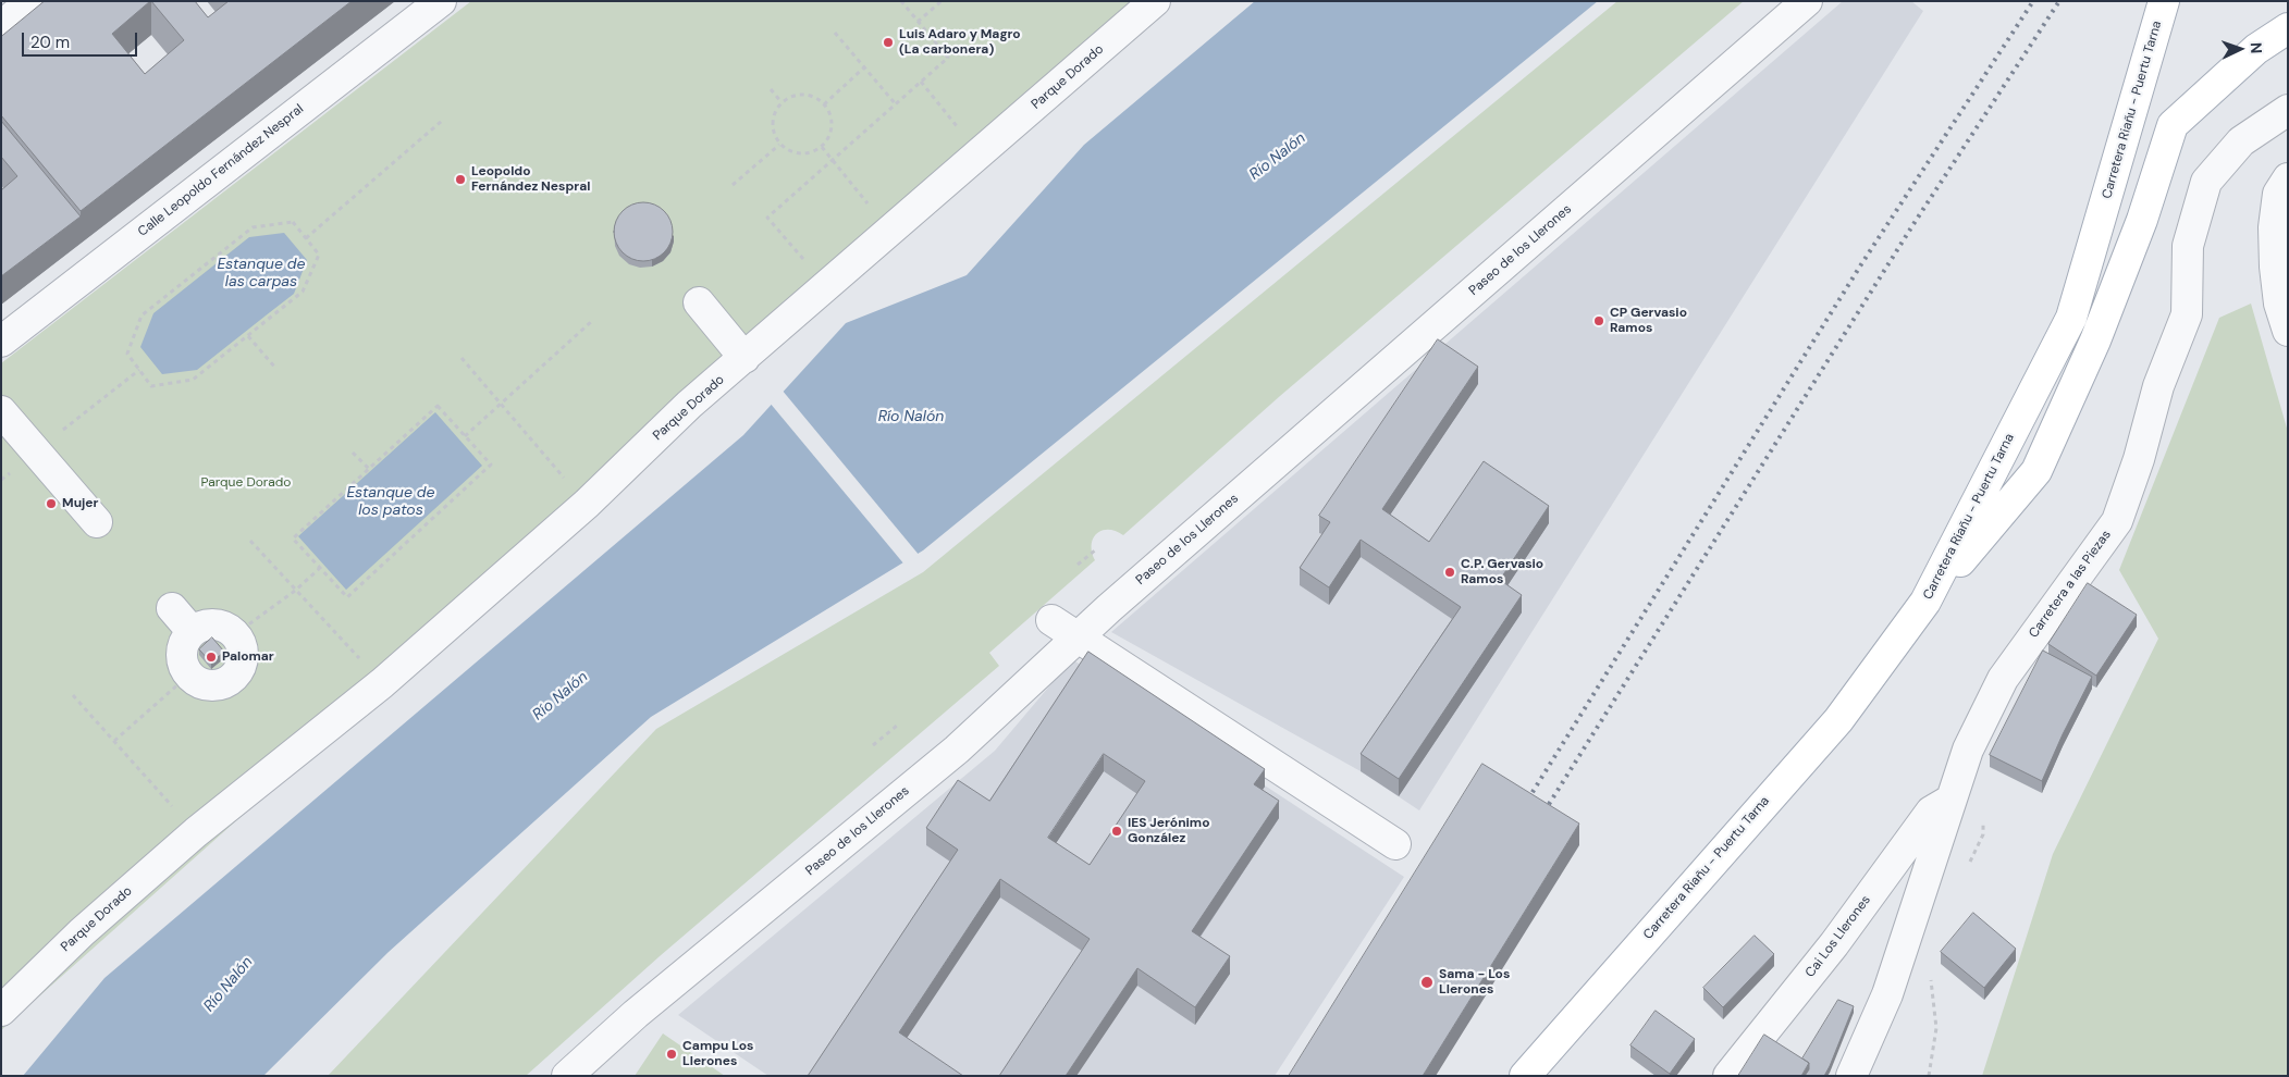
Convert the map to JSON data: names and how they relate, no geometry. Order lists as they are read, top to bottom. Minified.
{"streets":{"main road":["Carretera Riañu - Puertu Tarna"],"street":["Parque Dorado","Calle Leopoldo Fernández Nespral","Paseo de los Llerones","Carretera a las Piezas","Cai Los Llerones"]},"crossings":[["Carretera a las Piezas","Cai Los Llerones"]],"water":["Río Nalón","Estanque de las carpas","Estanque de los patos"],"parks":["Parque Dorado"],"places":["Luis Adaro y Magro (La carbonera)","Leopoldo Fernández Nespral","CP Gervasio Ramos","Mujer","C.P. Gervasio Ramos","Palomar","IES Jerónimo González","Sama - Los Llerones","Campu Los Llerones"],"scale_bar":"20 m","north":"right"}
